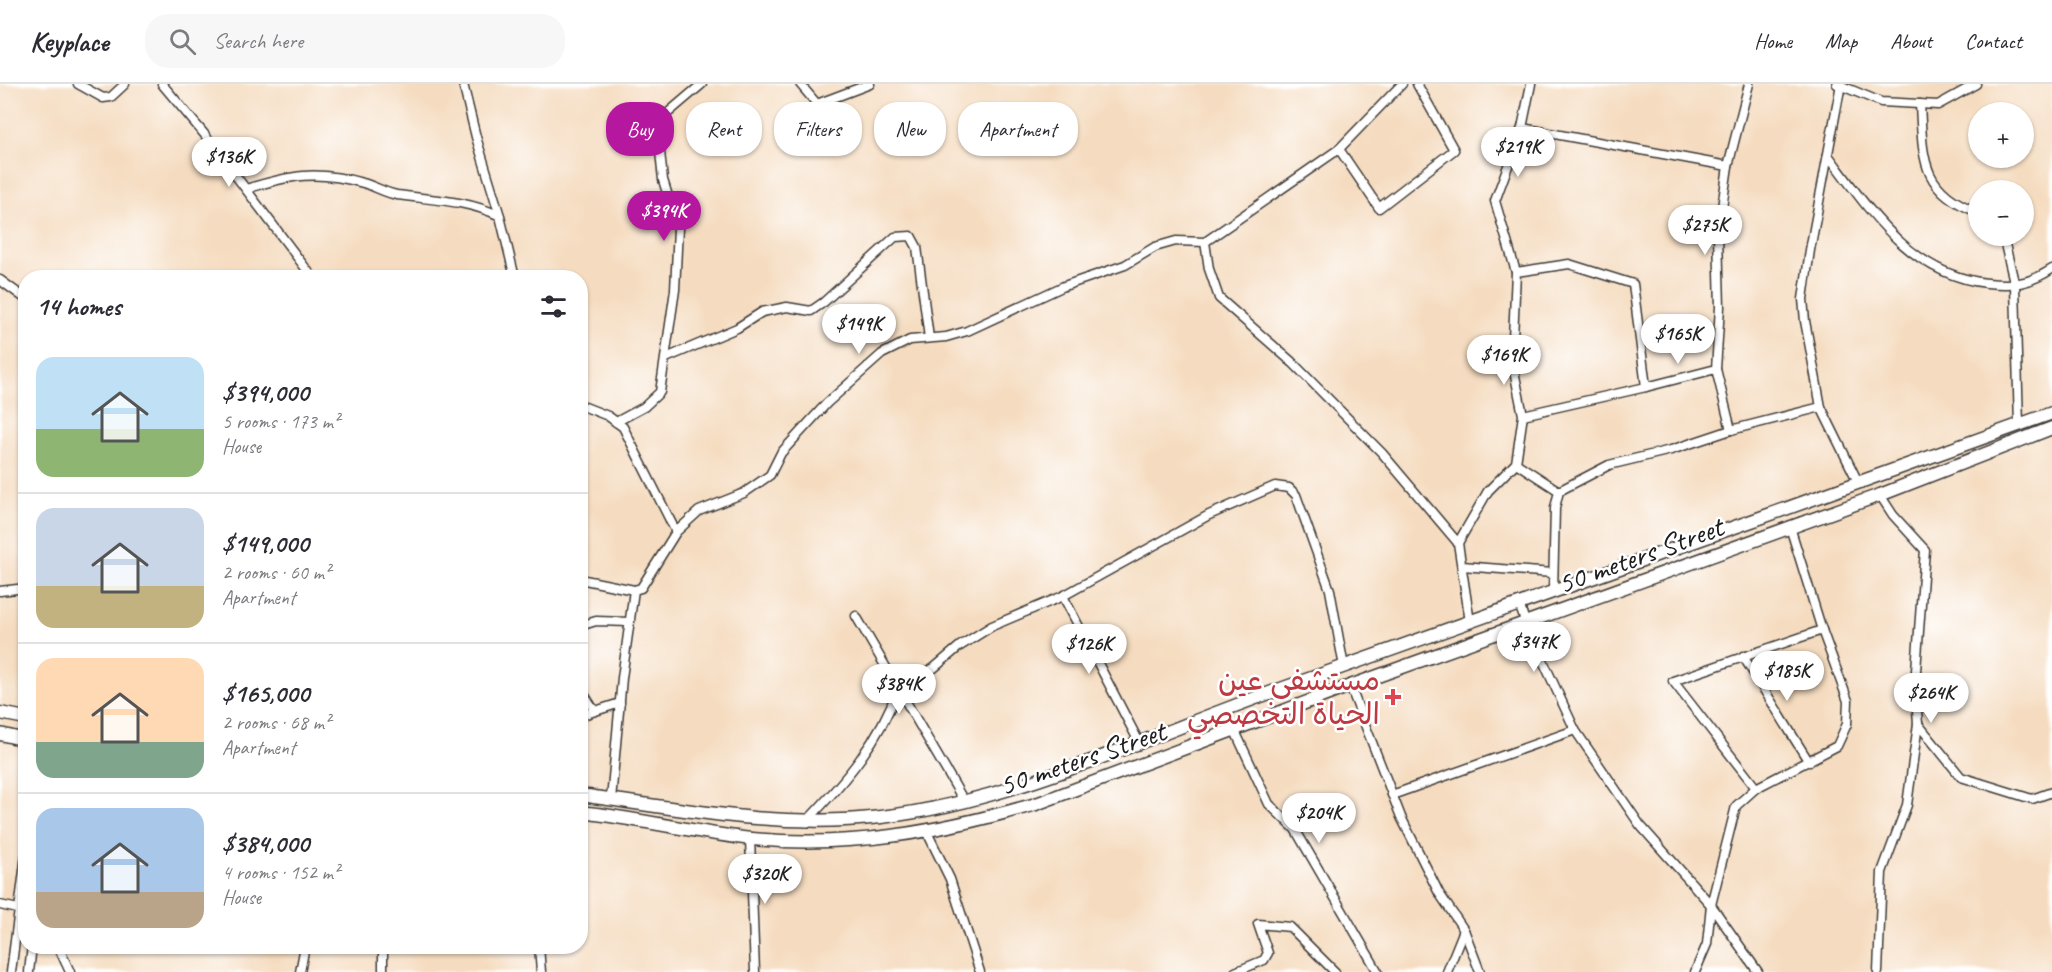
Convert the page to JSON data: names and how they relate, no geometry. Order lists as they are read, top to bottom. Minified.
{"streets":{"main road":["50 meters Street"]},"places":{"health":["مستشفى عين الحياة التخصصي"]},"page":{"header":"Keyplace","search":"Search here","nav":["Home","Map","About","Contact"],"map_buttons":["+","−"],"chip":["Buy","Rent","Filters","New","Apartment"],"price":["$219K","$136K","$394K","$275K","$149K","$165K","$169K","$347K","$126K","$185K","$384K","$264K","$204K","$320K"],"heading":"14 homes","list":[{"name":"$394,000","note":"5 rooms · 173 m² · House"},{"name":"$149,000","note":"2 rooms · 60 m² · Apartment"},{"name":"$165,000","note":"2 rooms · 68 m² · Apartment"},{"name":"$384,000","note":"4 rooms · 152 m² · House"}]}}
